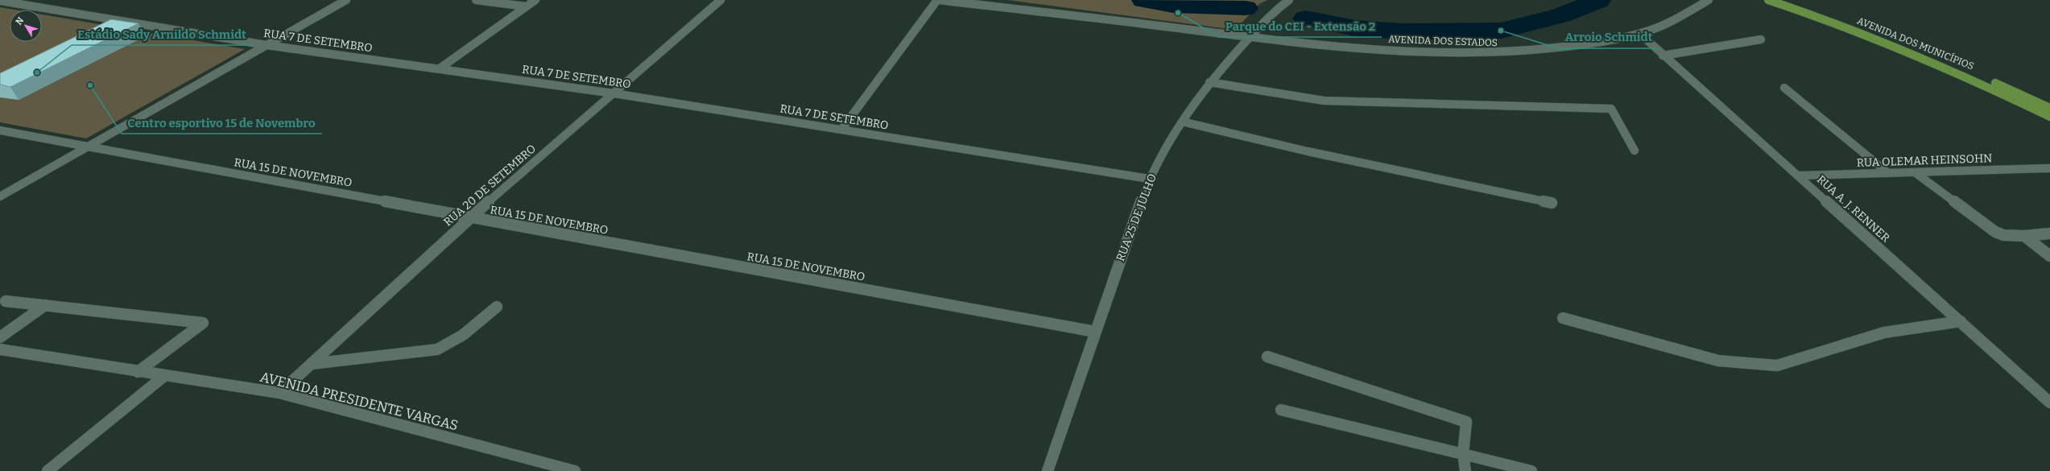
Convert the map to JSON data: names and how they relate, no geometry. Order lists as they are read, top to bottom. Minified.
{"streets":{"main road":["AVENIDA DOS MUNICÍPIOS"],"street":["RUA 7 DE SETEMBRO","AVENIDA DOS ESTADOS","RUA OLEMAR HEINSOHN","RUA 15 DE NOVEMBRO","RUA 20 DE SETEMBRO","RUA A. J. RENNER","RUA 25 DE JULHO","AVENIDA PRESIDENTE VARGAS"]},"crossings":[["RUA 7 DE SETEMBRO","RUA 20 DE SETEMBRO"],["RUA 7 DE SETEMBRO","RUA 25 DE JULHO"],["AVENIDA DOS ESTADOS","RUA A. J. RENNER"],["AVENIDA DOS ESTADOS","RUA 25 DE JULHO"],["RUA OLEMAR HEINSOHN","RUA A. J. RENNER"],["RUA 15 DE NOVEMBRO","RUA 20 DE SETEMBRO"],["RUA 15 DE NOVEMBRO","RUA 25 DE JULHO"],["RUA 20 DE SETEMBRO","AVENIDA PRESIDENTE VARGAS"]],"places":["Parque do CEI - Extensão 2","Arroio Schmidt","Estádio Sady Arnildo Schmidt","Centro esportivo 15 de Novembro"],"north":"top left"}
